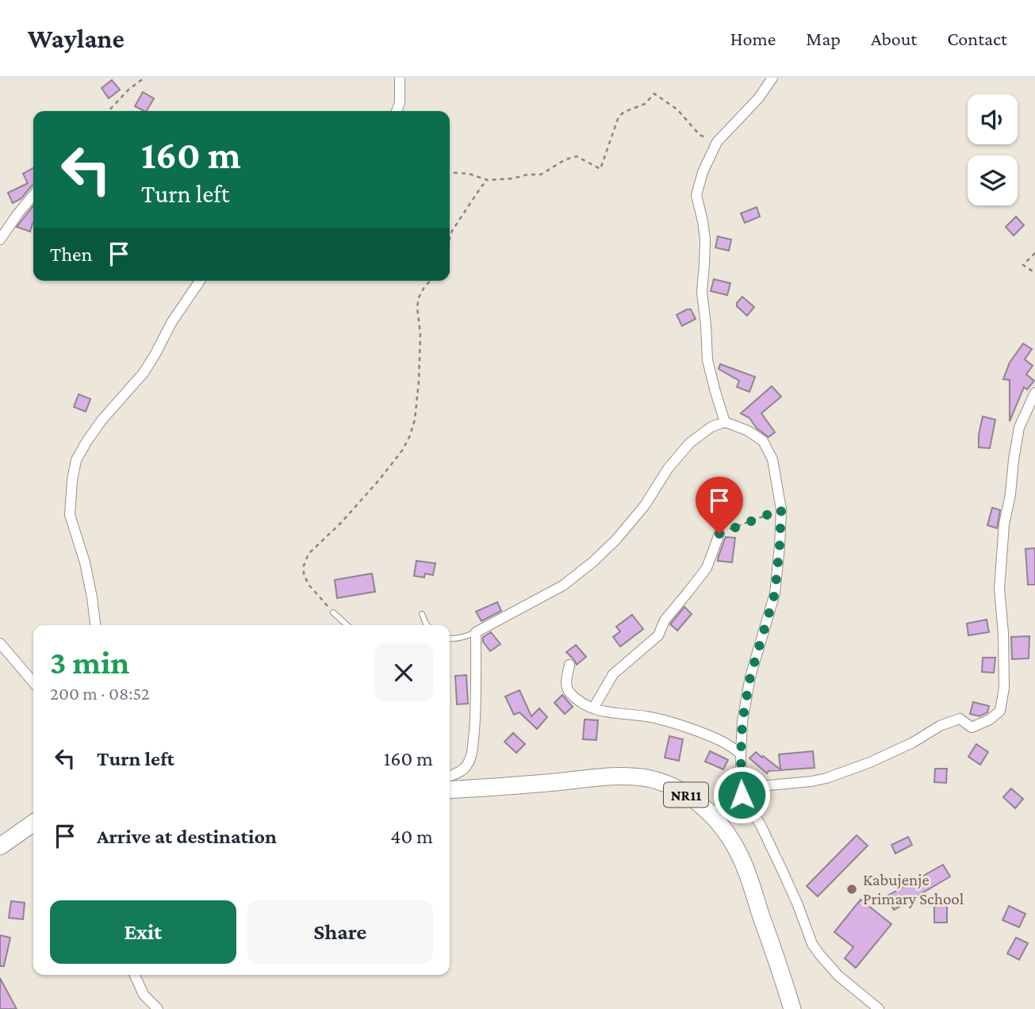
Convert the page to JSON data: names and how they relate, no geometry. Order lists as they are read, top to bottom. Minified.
{"streets":{"highway":["NR11"]},"places":["Kabujenje Primary School"],"page":{"header":"Waylane","nav":["Home","Map","About","Contact"],"turn":["160 m","Turn left"],"then":"Then","heading":["3 min","200 m · 08:52"],"list":[{"name":"Turn left","value":"160 m"},{"name":"Arrive at destination","value":"40 m"}],"buttons":["Exit","Share"]}}
